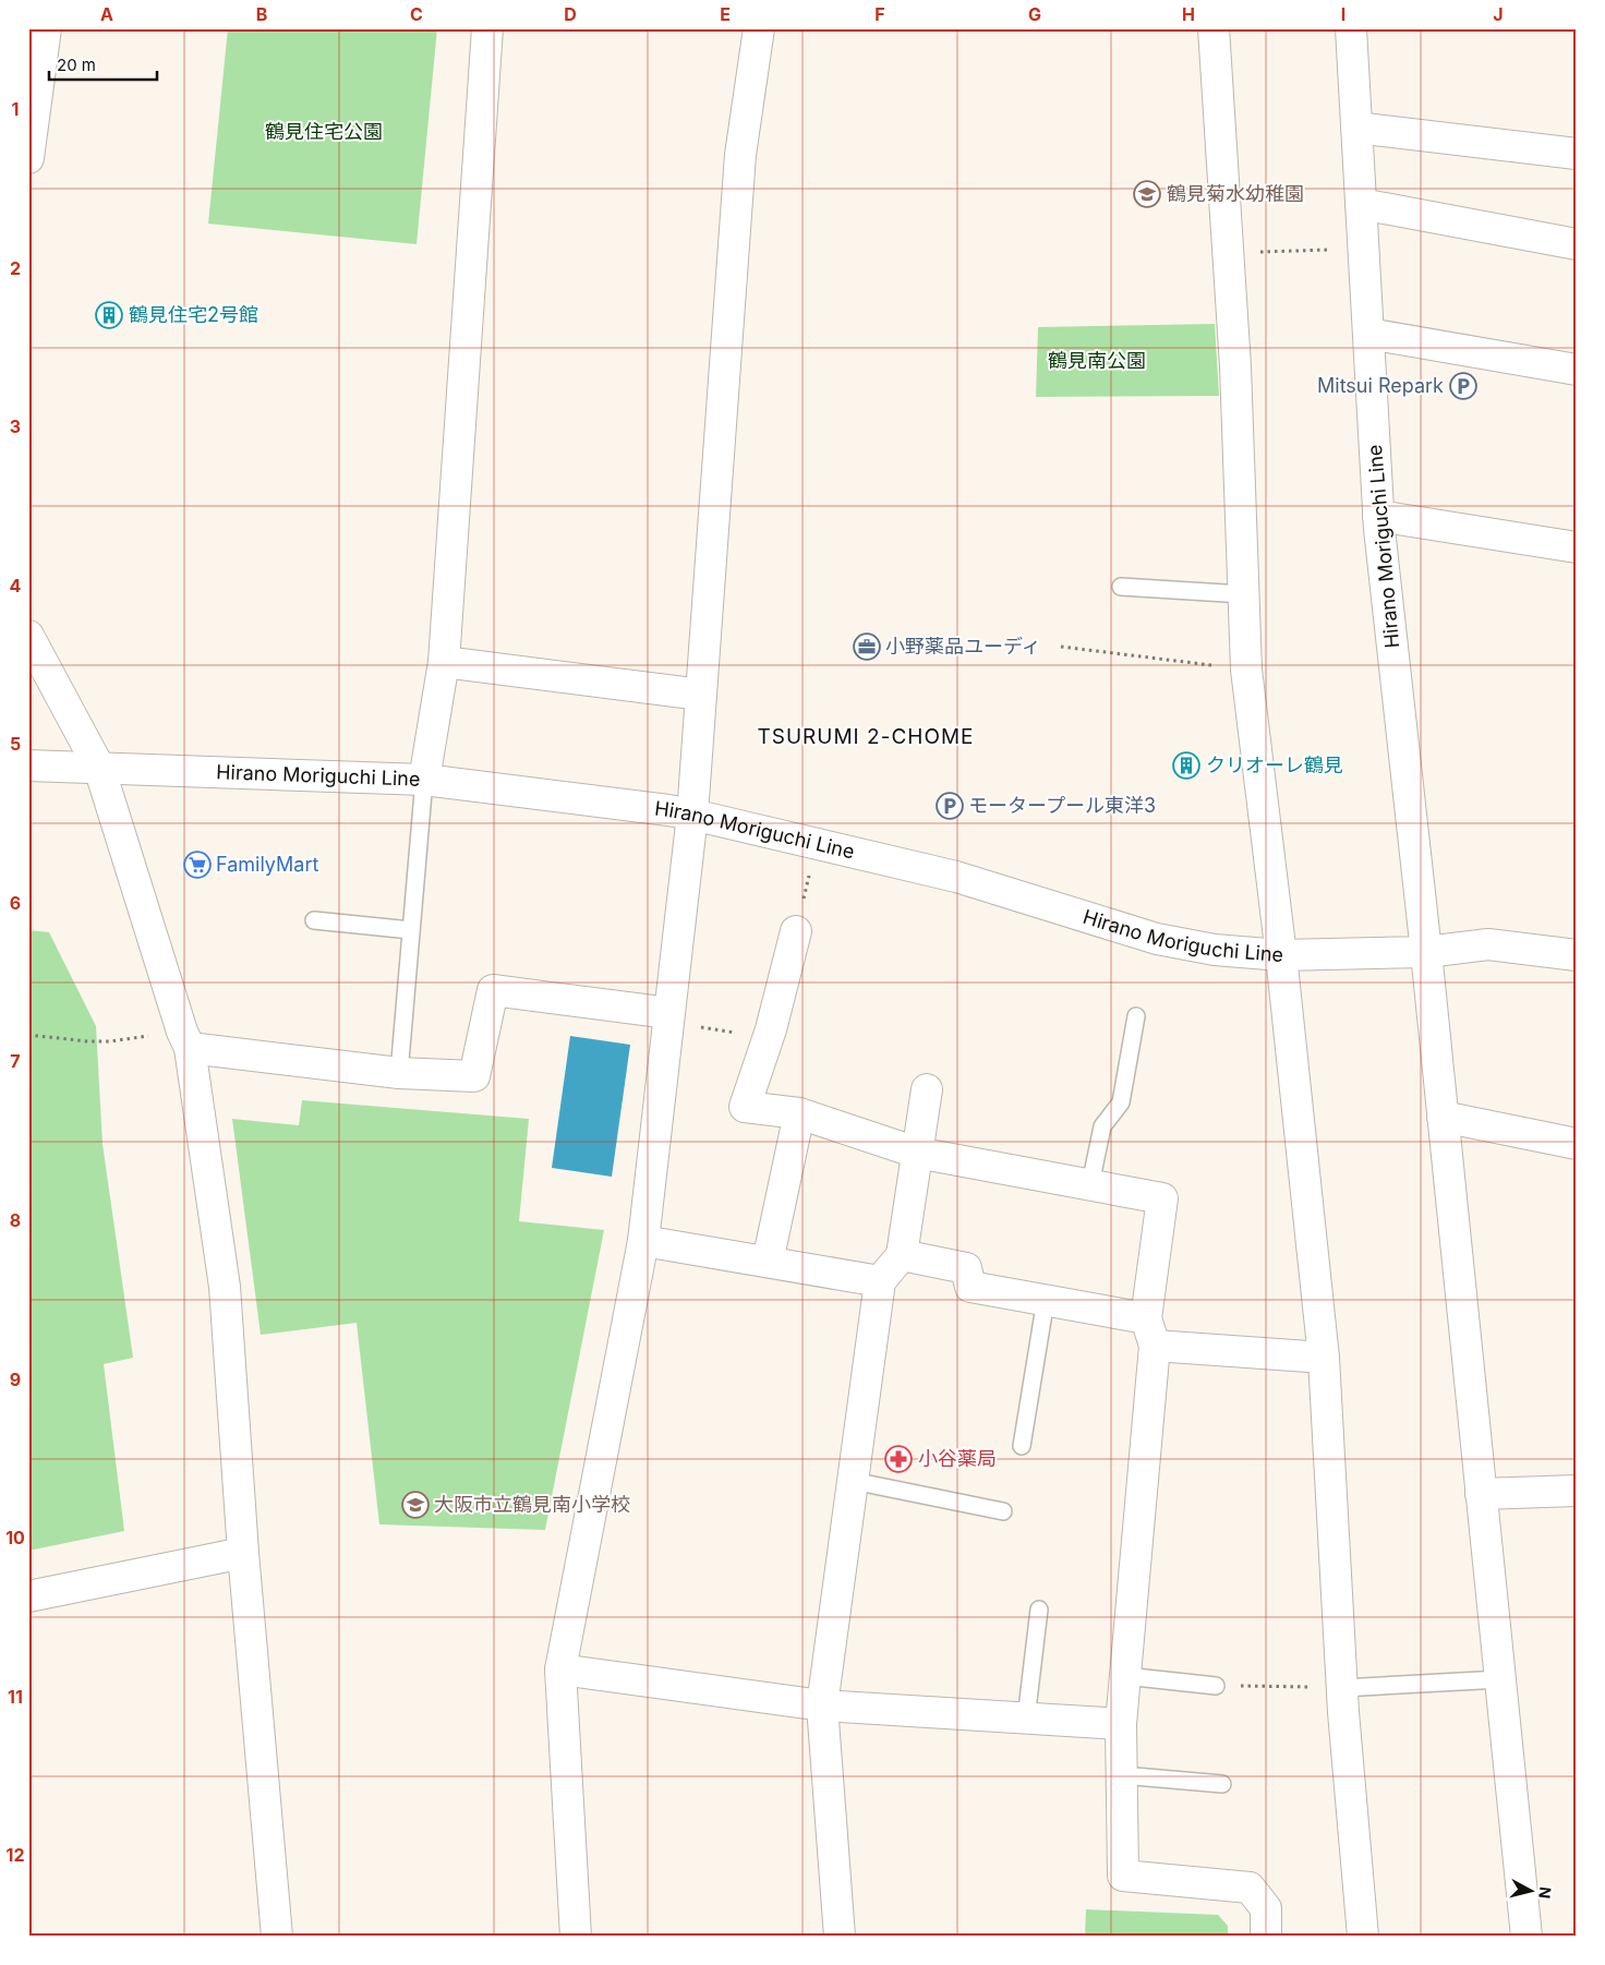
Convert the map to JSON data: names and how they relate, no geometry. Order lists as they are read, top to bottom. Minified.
{"streets":{"street":["Hirano Moriguchi Line"]},"districts":["TSURUMI 2-CHOME"],"parks":["鶴見住宅公園","鶴見南公園"],"places":{"school or university":["鶴見菊水幼稚園","大阪市立鶴見南小学校"],"building":["鶴見住宅2号館","クリオーレ鶴見"],"parking":["Mitsui Repark","モータープール東洋3"],"office":["小野薬品ユーディ"],"supermarket":["FamilyMart"],"pharmacy":["小谷薬局"]},"scale_bar":"20 m","north":"right","grid":{"columns":["A","B","C","D","E","F","G","H","I","J"],"rows":["1","2","3","4","5","6","7","8","9","10","11","12"]}}
